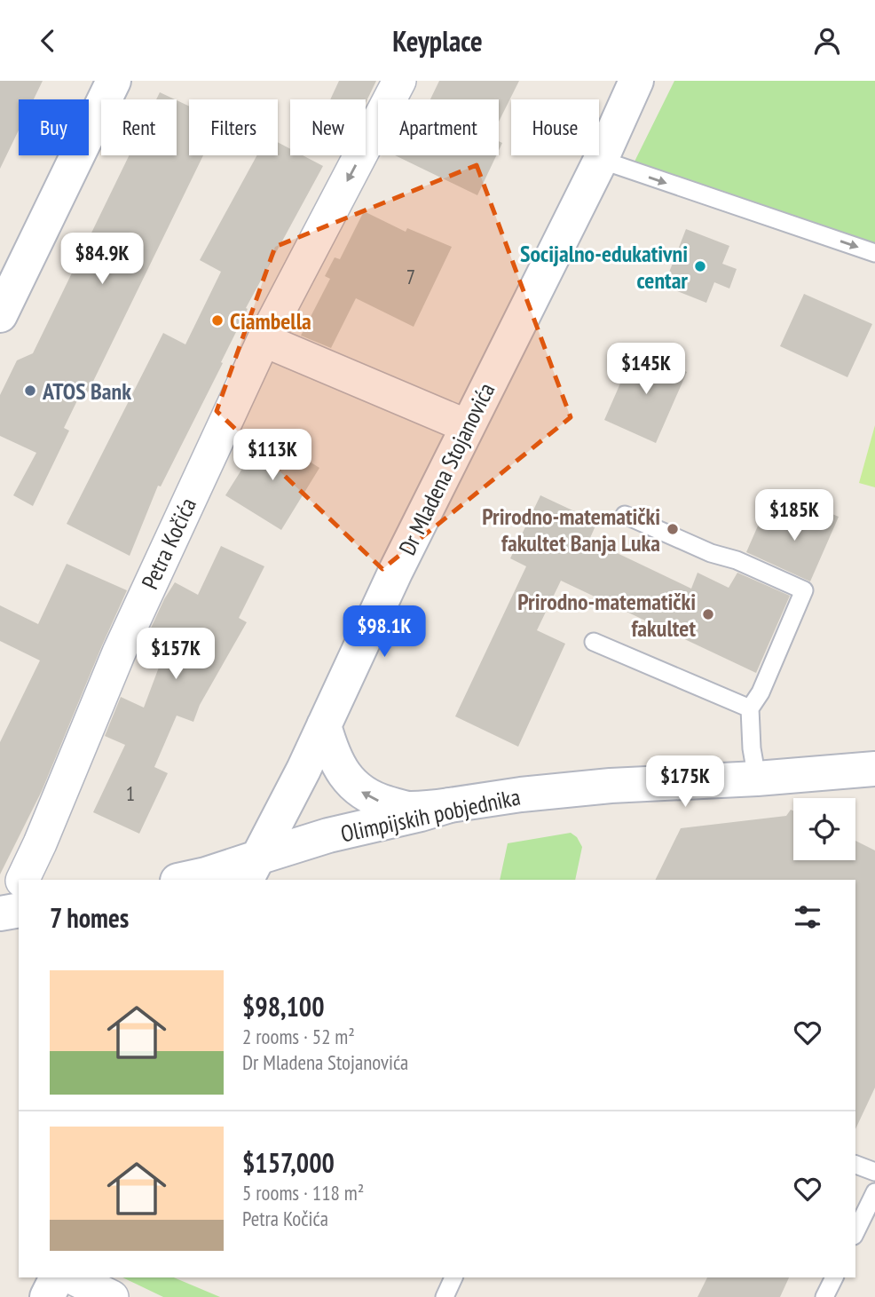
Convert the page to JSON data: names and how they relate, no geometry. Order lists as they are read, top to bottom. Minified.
{"streets":{"main road":["Dr Mladena Stojanovića","Olimpijskih pobjednika"],"street":["Petra Kočića"]},"crossings":[["Dr Mladena Stojanovića","Olimpijskih pobjednika"]],"places":["Socijalno-edukativni centar","Ciambella","ATOS Bank","Prirodno-matematički fakultet Banja Luka","Prirodno-matematički fakultet"],"house_numbers":["7","1"],"page":{"header":"Keyplace","chip":["Buy","Rent","Filters","New","Apartment","House"],"price":["$84.9K","$145K","$113K","$185K","$98.1K","$157K","$175K"],"heading":"7 homes","list":[{"name":"$98,100","note":"2 rooms · 52 m² · Dr Mladena Stojanovića"},{"name":"$157,000","note":"5 rooms · 118 m² · Petra Kočića"}]}}
